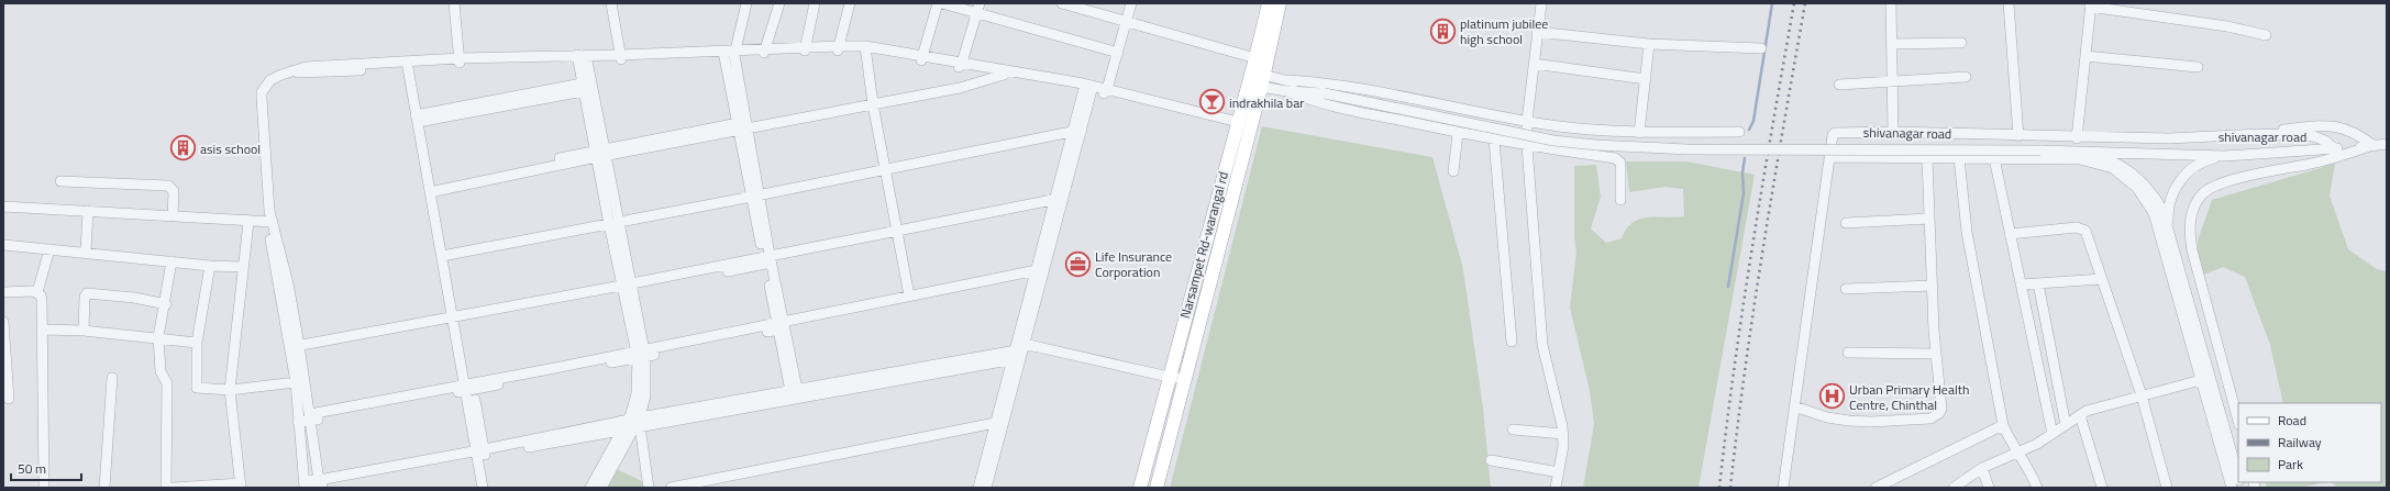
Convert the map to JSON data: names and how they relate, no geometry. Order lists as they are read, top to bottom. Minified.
{"streets":{"main road":["Narsampet Rd-warangal rd"],"street":["shivanagar road"]},"places":{"building":["platinum jubilee high school","asis school"],"bar":["indrakhila bar"],"office":["Life Insurance Corporation"],"hospital":["Urban Primary Health Centre, Chinthal"]},"legend":["Road","Railway","Park"],"scale_bar":"50 m"}
